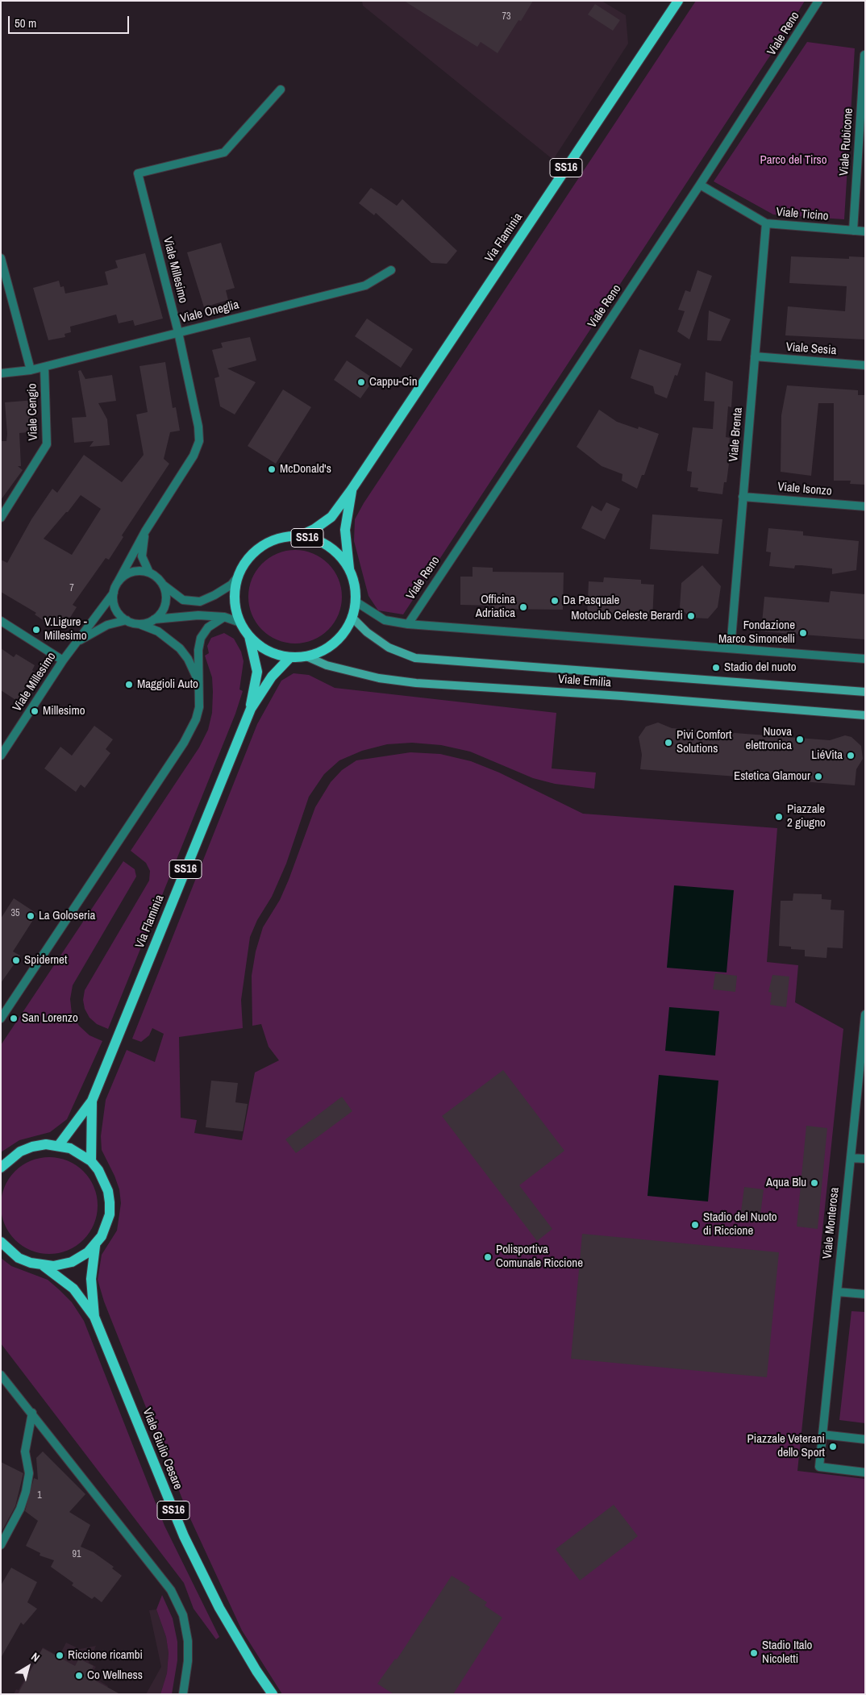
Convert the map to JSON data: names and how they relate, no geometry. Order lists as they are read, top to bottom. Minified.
{"streets":{"main road":["SS16","Via Flaminia","Viale Giulio Cesare"],"street":["Viale Reno","Viale Rubicone","Viale Ticino","Viale Millesimo","Viale Oneglia","Viale Sesia","Viale Cengio","Viale Brenta","Viale Isonzo","Viale Emilia","Viale Monterosa"]},"crossings":[["Viale Reno","Viale Ticino"],["Viale Rubicone","Viale Ticino"],["SS16","Via Flaminia"],["SS16","Viale Emilia"],["Viale Ticino","Viale Brenta"],["Via Flaminia","Viale Emilia"],["Viale Millesimo","Viale Oneglia"],["Viale Oneglia","Viale Cengio"],["Viale Sesia","Viale Brenta"],["Viale Brenta","Viale Isonzo"]],"parks":["Parco del Tirso"],"places":["Cappu-Cin","McDonald's","Da Pasquale","Officina Adriatica","Motoclub Celeste Berardi","V.Ligure - Millesimo","Fondazione Marco Simoncelli","Stadio del nuoto","Maggioli Auto","Millesimo","Nuova elettronica","Pivi Comfort Solutions","LiéVita","Estetica Glamour","Piazzale 2 giugno","La Goloseria","Spidernet","San Lorenzo","Aqua Blu","Stadio del Nuoto di Riccione","Polisportiva Comunale Riccione","Piazzale Veterani dello Sport","Stadio Italo Nicoletti","Riccione ricambi","Co Wellness"],"house_numbers":["73","7","35","1","91"],"scale_bar":"50 m","north":"top right"}
